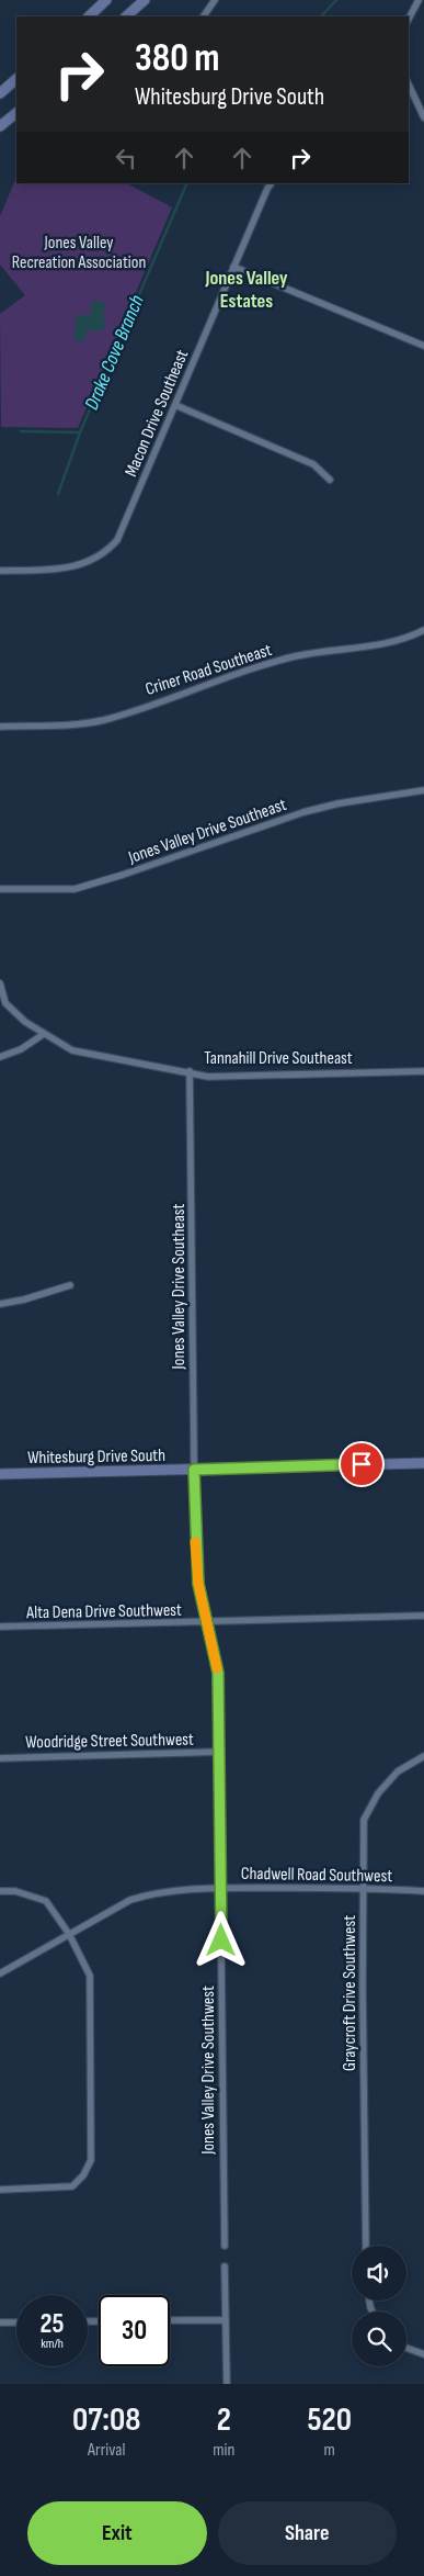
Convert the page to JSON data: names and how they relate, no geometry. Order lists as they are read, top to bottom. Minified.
{"streets":{"main road":["Whitesburg Drive South"],"street":["Macon Drive Southeast","Criner Road Southeast","Jones Valley Drive Southeast","Tannahill Drive Southeast","Alta Dena Drive Southwest","Woodridge Street Southwest","Chadwell Road Southwest","Graycroft Drive Southwest","Jones Valley Drive Southwest"]},"crossings":[["Jones Valley Drive Southeast","Tannahill Drive Southeast"],["Jones Valley Drive Southeast","Whitesburg Drive South"],["Jones Valley Drive Southeast","Jones Valley Drive Southwest"],["Whitesburg Drive South","Jones Valley Drive Southwest"],["Alta Dena Drive Southwest","Jones Valley Drive Southwest"],["Woodridge Street Southwest","Jones Valley Drive Southwest"],["Chadwell Road Southwest","Graycroft Drive Southwest"],["Chadwell Road Southwest","Jones Valley Drive Southwest"]],"districts":["Jones Valley Estates"],"water":["Drake Cove Branch"],"parks":["Jones Valley Recreation Association"],"page":{"turn":["380 m","Whitesburg Drive South"],"speed":"25 km/h","limit":"30","eta":["07:08","Arrival","2","min","520","m"],"buttons":["Exit","Share"]}}
